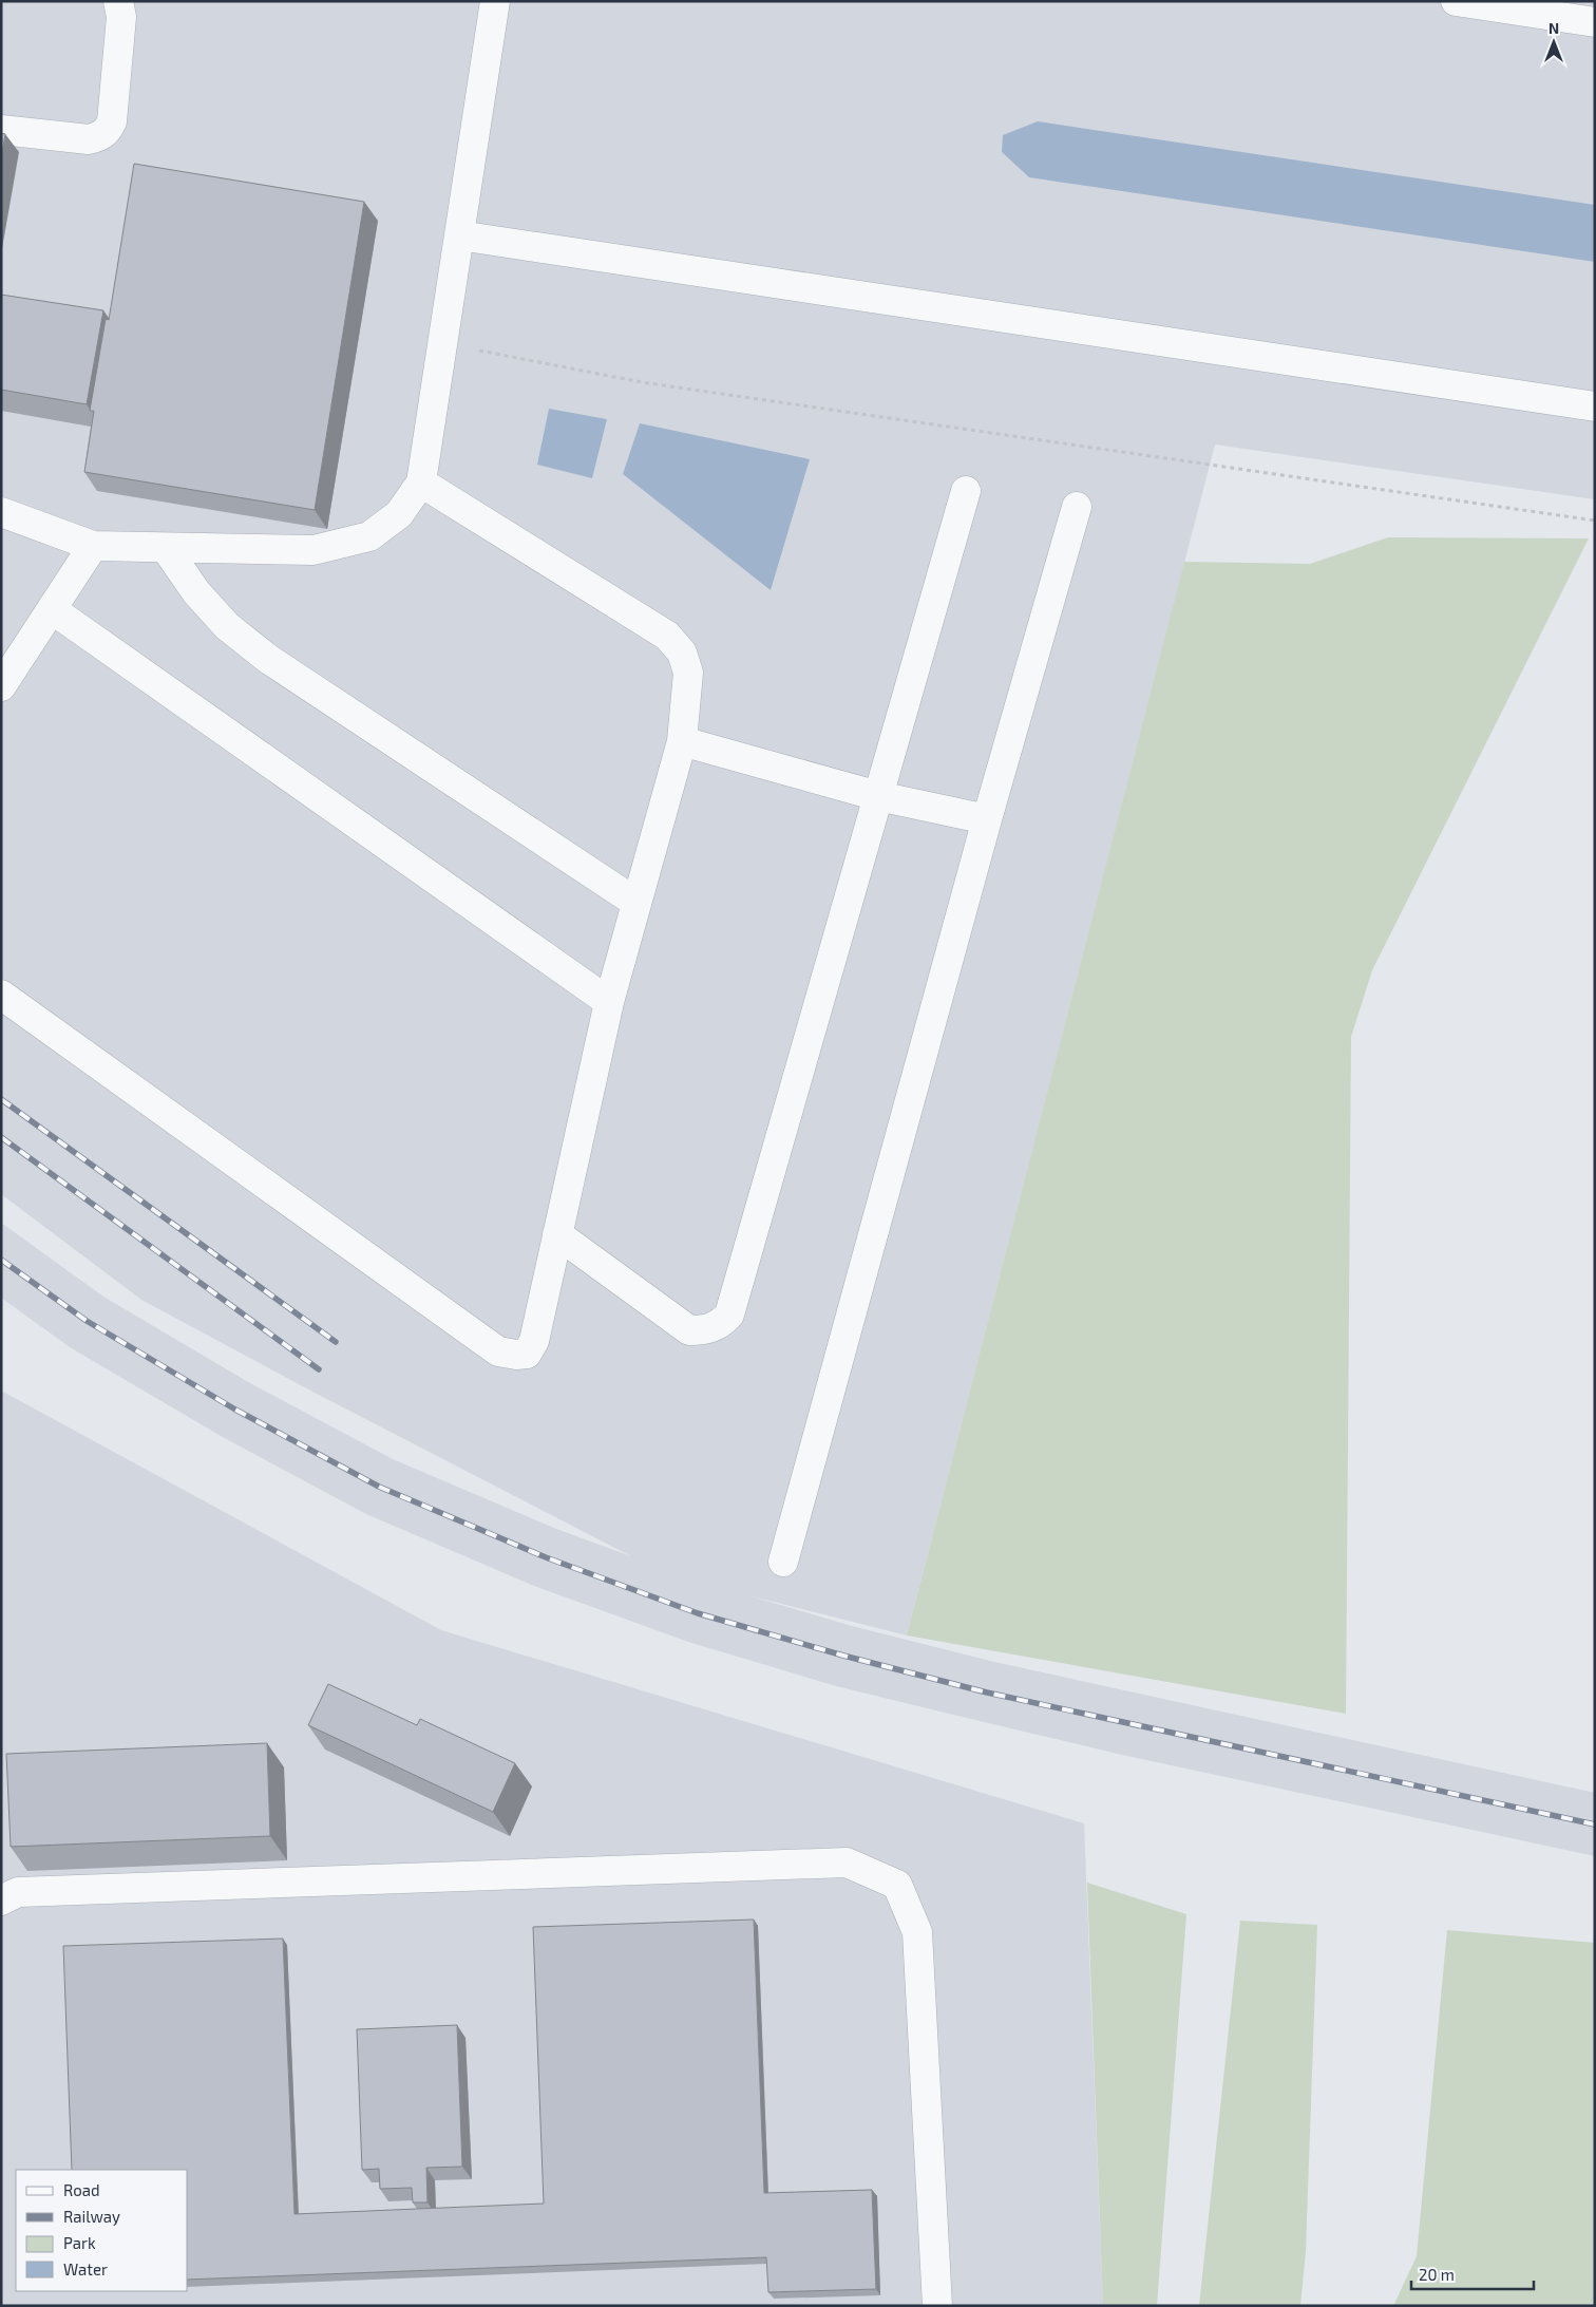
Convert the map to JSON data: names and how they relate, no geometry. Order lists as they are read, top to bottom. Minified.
{"legend":["Road","Railway","Park","Water"],"scale_bar":"20 m","north":"top"}
